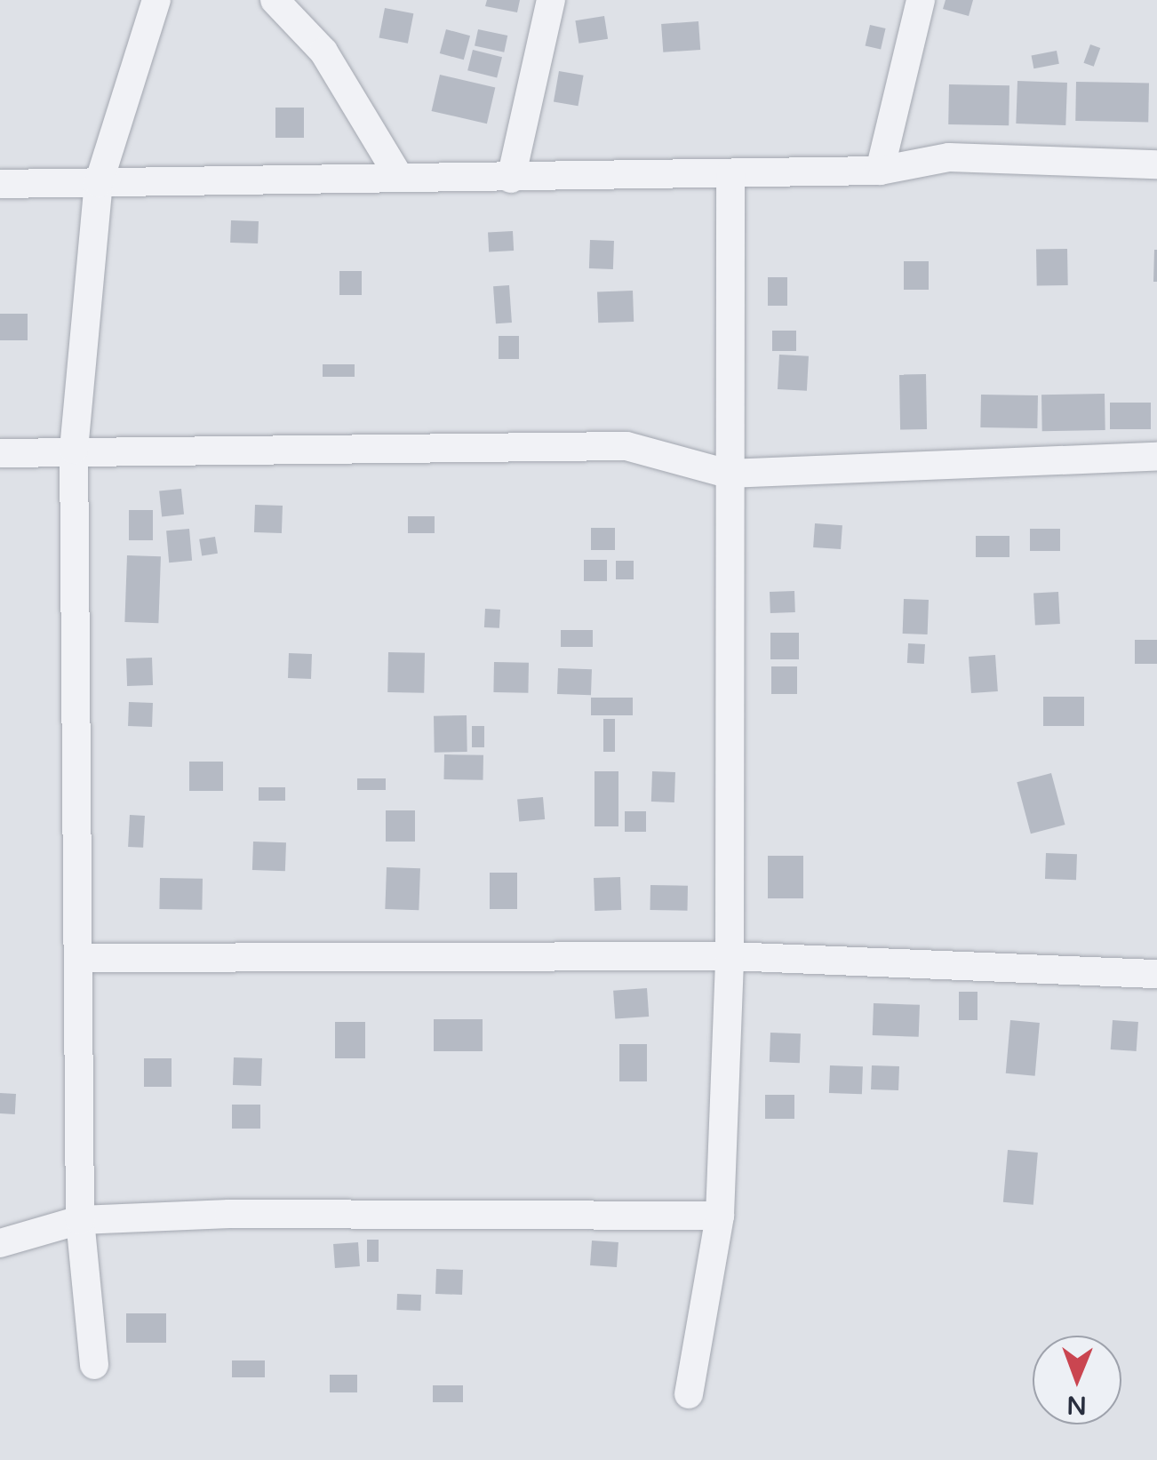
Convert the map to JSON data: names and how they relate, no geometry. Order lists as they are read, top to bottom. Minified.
{"north":"bottom"}
